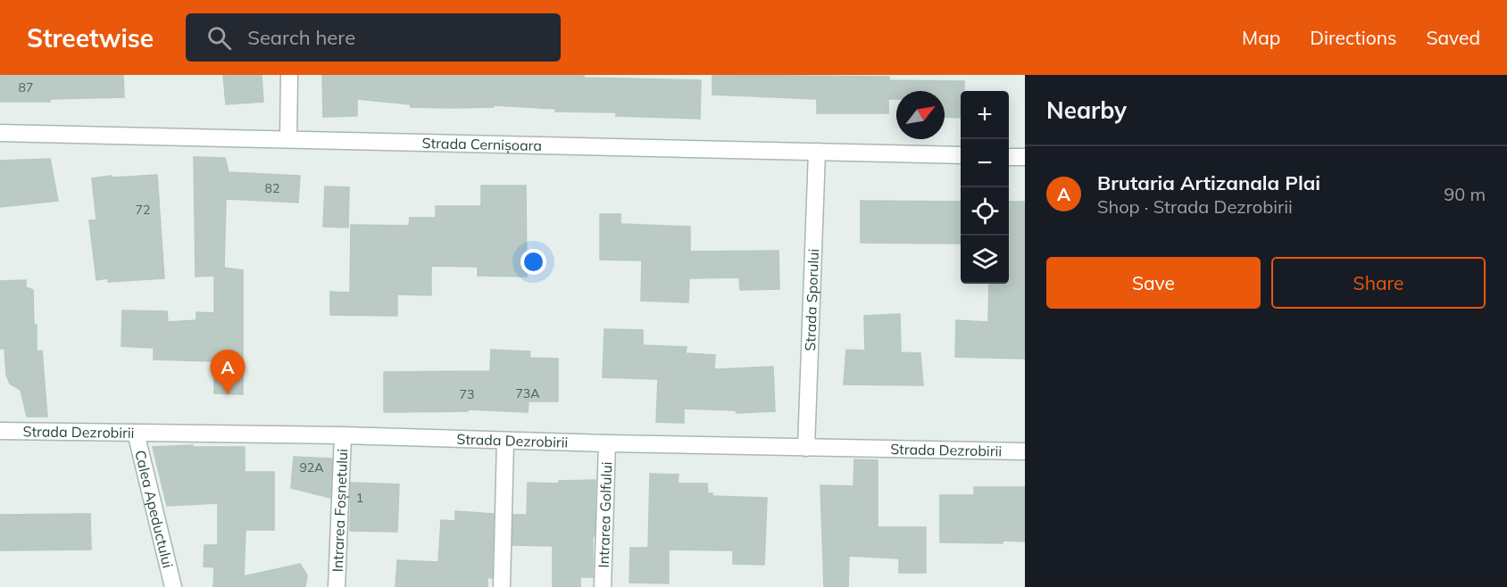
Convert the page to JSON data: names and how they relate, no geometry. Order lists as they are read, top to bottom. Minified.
{"streets":{"street":["Strada Cernișoara","Strada Sporului","Strada Dezrobirii","Calea Apeductului","Intrarea Foșnetului","Intrarea Golfului"]},"crossings":[["Strada Cernișoara","Strada Sporului"],["Strada Sporului","Strada Dezrobirii"],["Strada Dezrobirii","Calea Apeductului"],["Strada Dezrobirii","Intrarea Foșnetului"],["Strada Dezrobirii","Intrarea Golfului"]],"house_numbers":["87","82","72","73A","73","92A","1"],"north":"top right","page":{"header":"Streetwise","search":"Search here","nav":["Map","Directions","Saved"],"heading":"Nearby","map_buttons":["+","−"],"list":[{"mark":"A","name":"Brutaria Artizanala Plai","note":"Shop · Strada Dezrobirii","value":"90 m"}],"buttons":["Save","Share"],"pins":"A"}}
